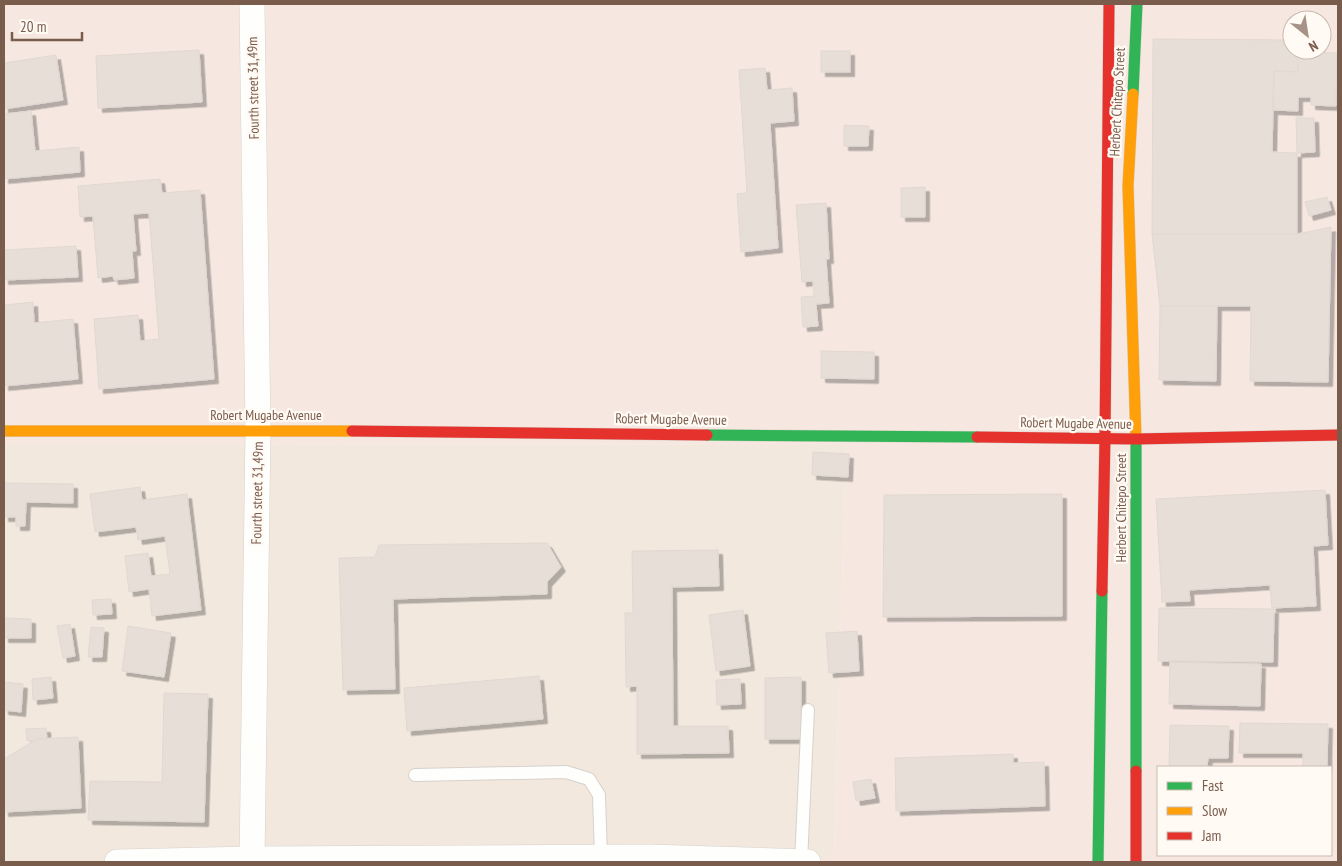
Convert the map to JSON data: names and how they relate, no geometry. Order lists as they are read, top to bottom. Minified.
{"streets":{"main road":["Herbert Chitepo Street","Robert Mugabe Avenue"],"street":["Fourth street 31,49m"]},"crossings":[["Fourth street 31,49m","Robert Mugabe Avenue"],["Herbert Chitepo Street","Robert Mugabe Avenue"]],"legend":["Fast","Slow","Jam"],"scale_bar":"20 m","north":"bottom right"}
